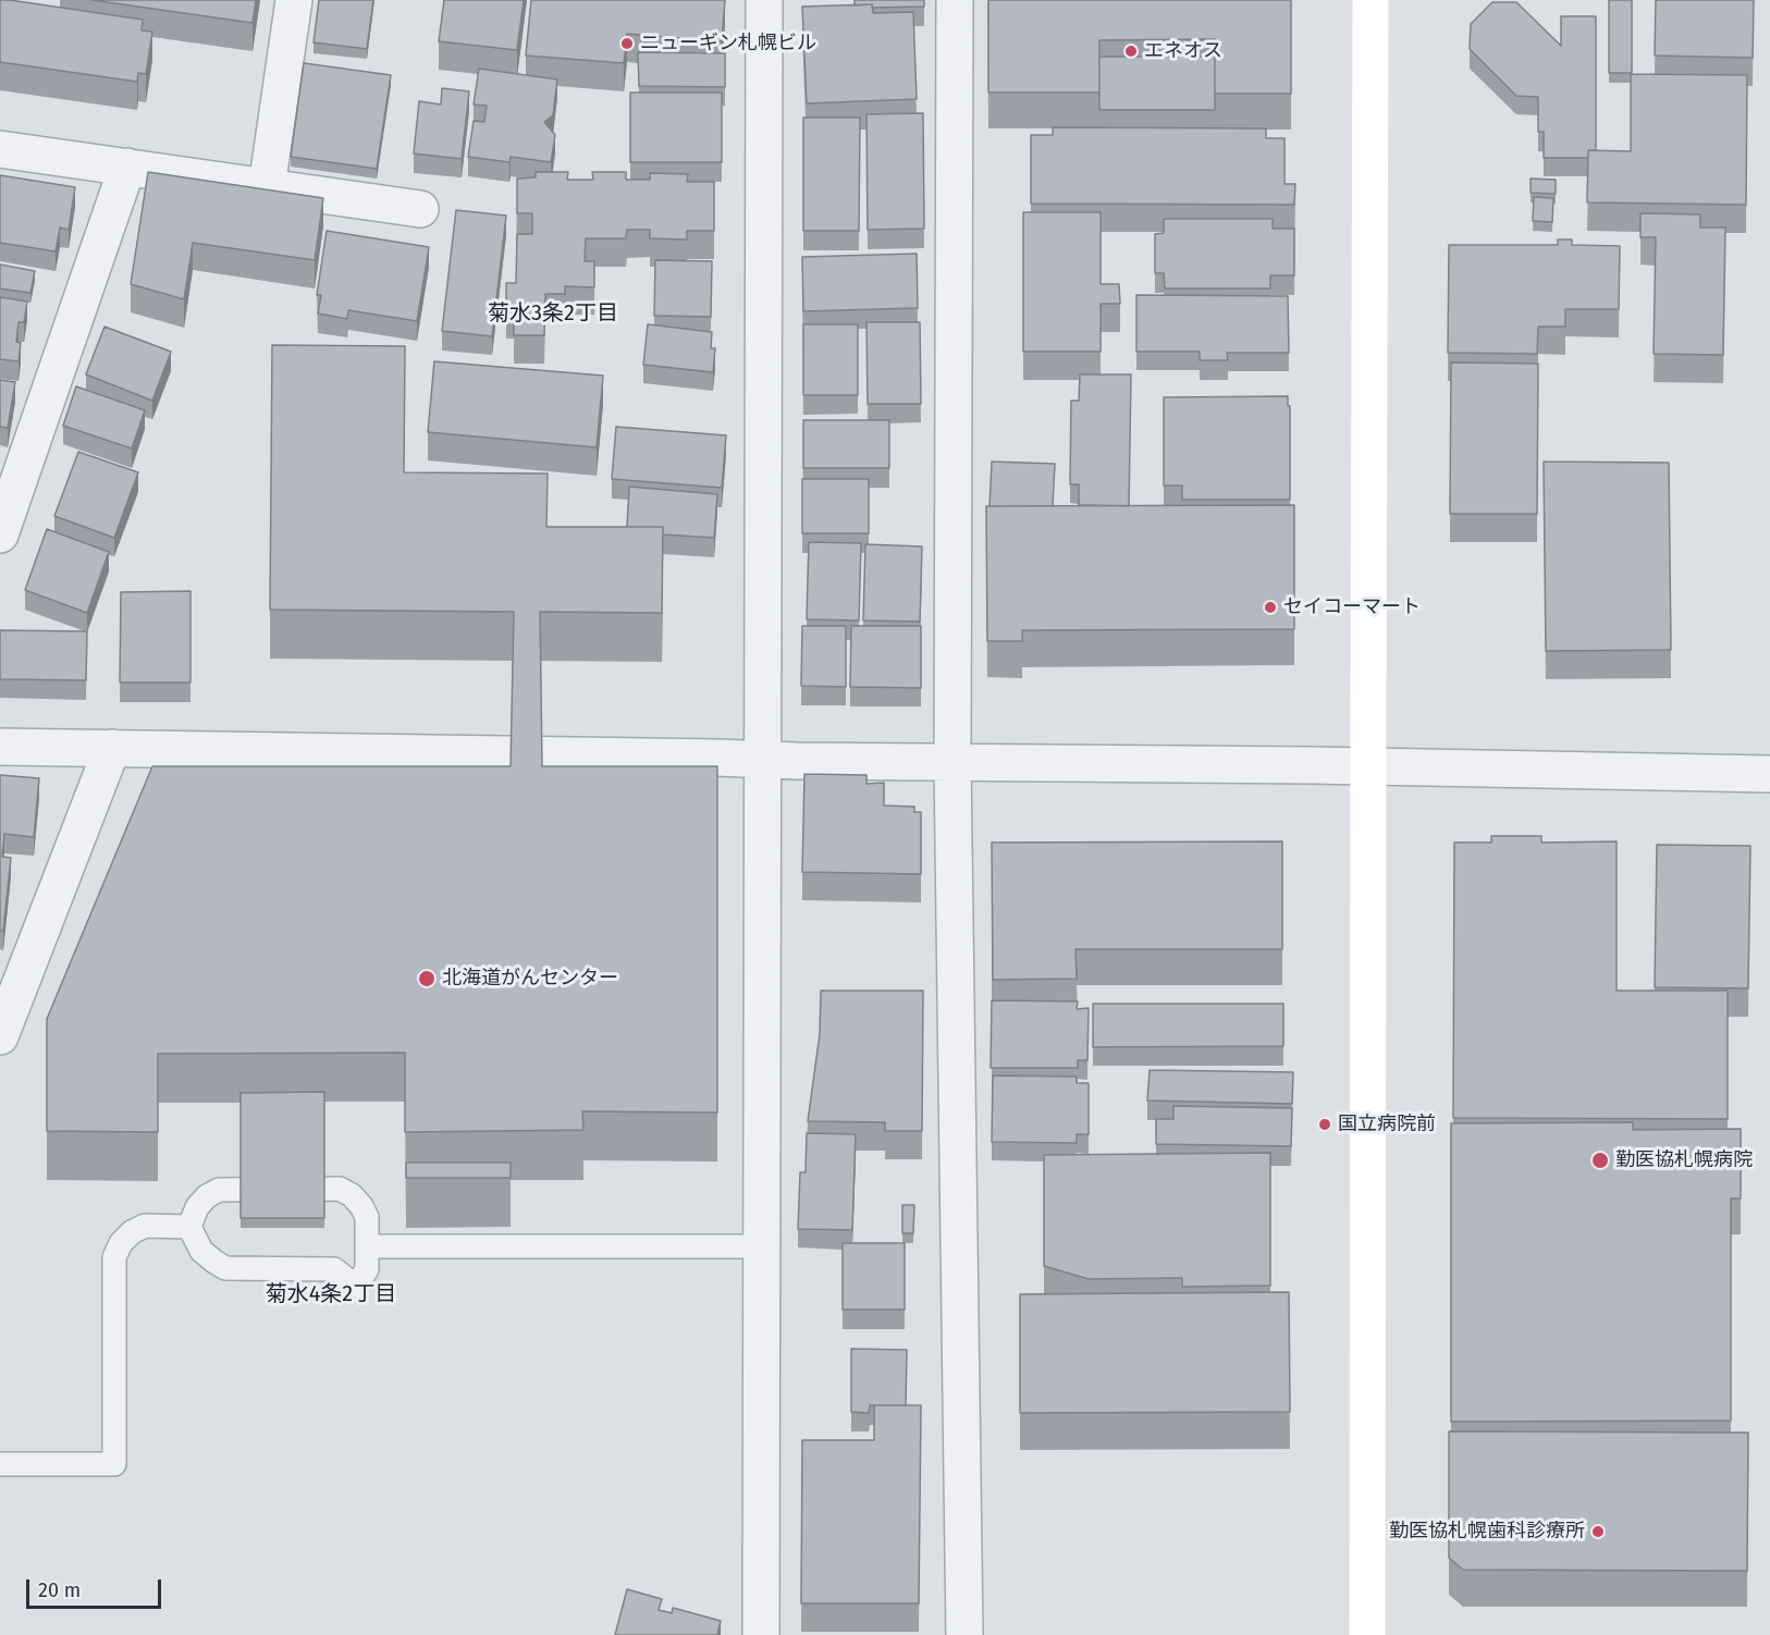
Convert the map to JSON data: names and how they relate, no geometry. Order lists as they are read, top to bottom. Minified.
{"districts":["菊水3条2丁目","菊水4条2丁目"],"places":["ニューギン札幌ビル","エネオス","セイコーマート","北海道がんセンター","国立病院前","勤医協札幌病院","勤医協札幌歯科診療所"],"scale_bar":"20 m"}
